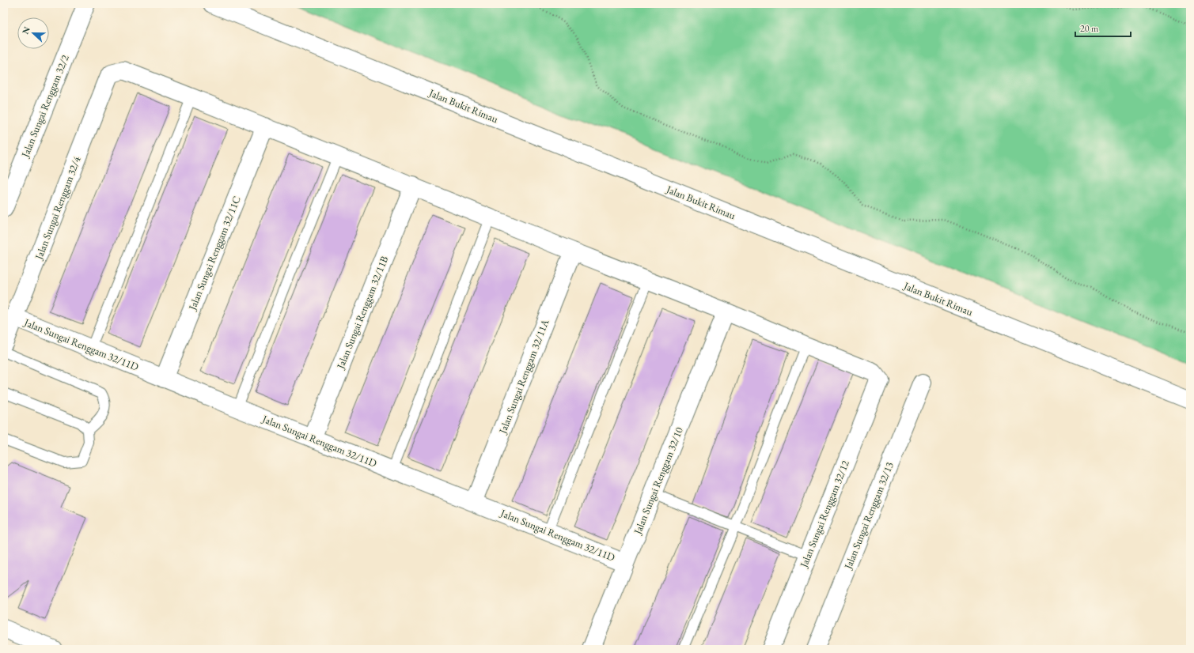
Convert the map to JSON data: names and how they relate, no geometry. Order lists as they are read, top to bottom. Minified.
{"streets":{"street":["Jalan Sungai Renggam 32/2","Jalan Bukit Rimau","Jalan Sungai Renggam 32/4","Jalan Sungai Renggam 32/11C","Jalan Sungai Renggam 32/11B","Jalan Sungai Renggam 32/11D","Jalan Sungai Renggam 32/11A","Jalan Sungai Renggam 32/10","Jalan Sungai Renggam 32/12","Jalan Sungai Renggam 32/13"]},"crossings":[["Jalan Sungai Renggam 32/4","Jalan Sungai Renggam 32/11D"],["Jalan Sungai Renggam 32/11C","Jalan Sungai Renggam 32/11D"],["Jalan Sungai Renggam 32/11B","Jalan Sungai Renggam 32/11D"],["Jalan Sungai Renggam 32/11D","Jalan Sungai Renggam 32/11A"],["Jalan Sungai Renggam 32/11D","Jalan Sungai Renggam 32/10"]],"scale_bar":"20 m","north":"left"}
